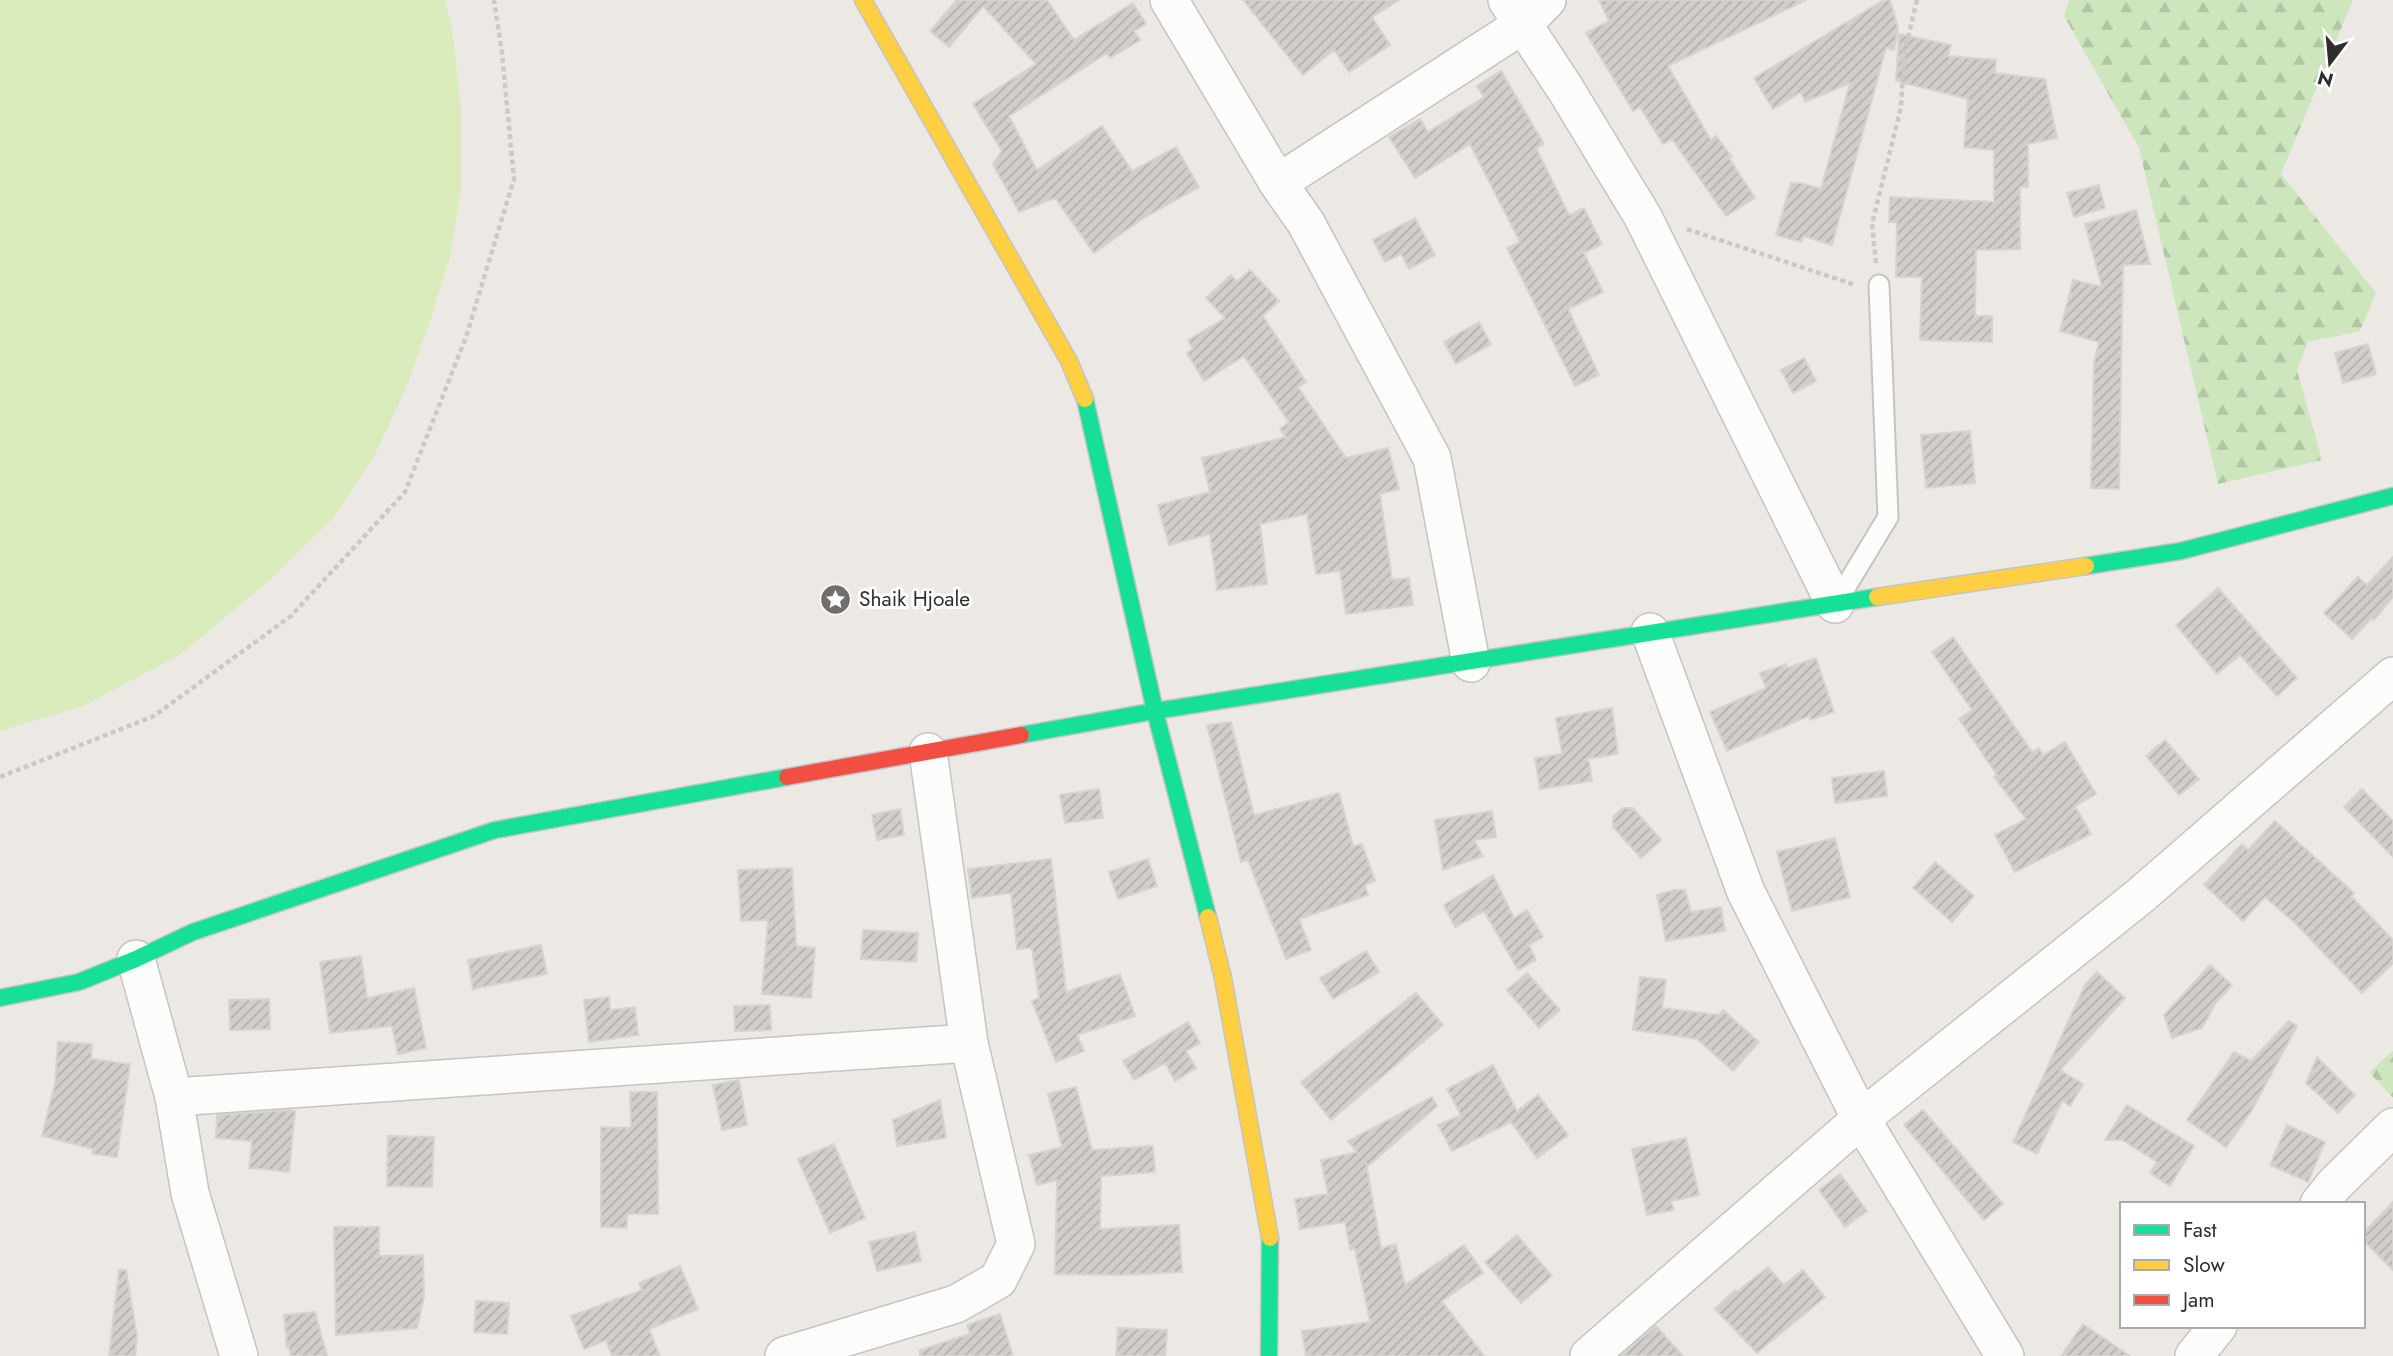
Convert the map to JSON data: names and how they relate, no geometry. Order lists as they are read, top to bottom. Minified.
{"places":{"place":["Shaik Hjoale"]},"legend":["Fast","Slow","Jam"],"north":"bottom"}
